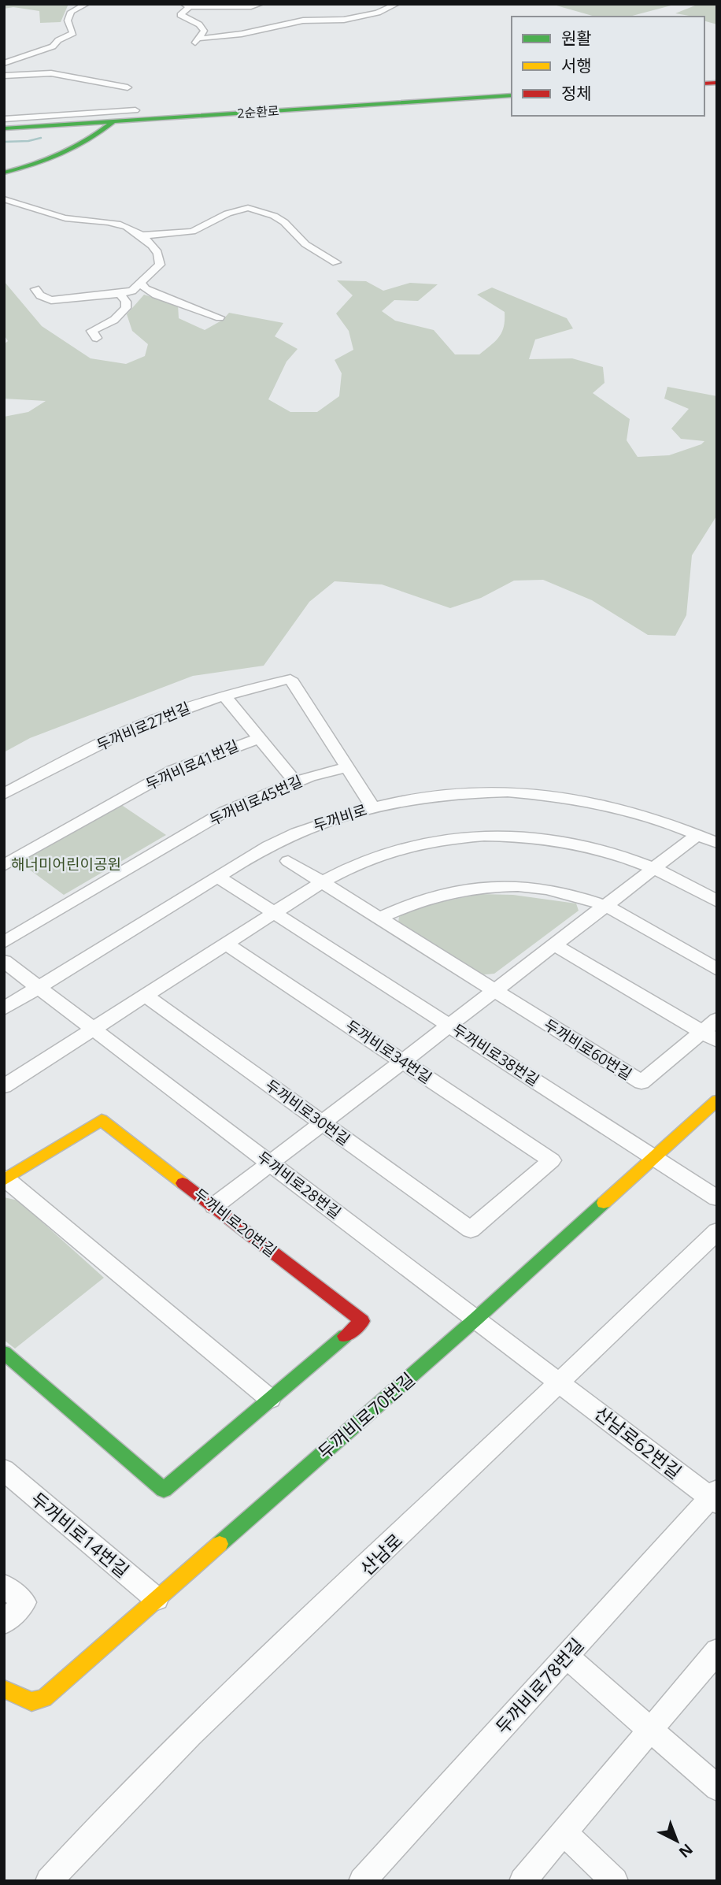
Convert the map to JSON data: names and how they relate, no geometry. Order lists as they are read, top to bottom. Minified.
{"streets":{"street":["2순환로","두꺼비로27번길","두꺼비로41번길","두꺼비로45번길","두꺼비로","두꺼비로60번길","두꺼비로34번길","두꺼비로38번길","두꺼비로30번길","두꺼비로28번길","두꺼비로20번길","두꺼비로70번길","산남로62번길","두꺼비로14번길","산남로","두꺼비로78번길"]},"crossings":[["두꺼비로27번길","두꺼비로41번길"],["두꺼비로27번길","두꺼비로45번길"],["두꺼비로41번길","두꺼비로45번길"],["두꺼비로","두꺼비로38번길"],["두꺼비로","두꺼비로28번길"],["두꺼비로34번길","두꺼비로30번길"],["두꺼비로38번길","두꺼비로70번길"],["두꺼비로28번길","두꺼비로70번길"],["두꺼비로28번길","산남로62번길"],["두꺼비로28번길","산남로"],["두꺼비로70번길","두꺼비로14번길"],["산남로62번길","산남로"],["산남로62번길","두꺼비로78번길"]],"parks":["해너미어린이공원"],"legend":["원활","서행","정체"],"north":"bottom right"}
